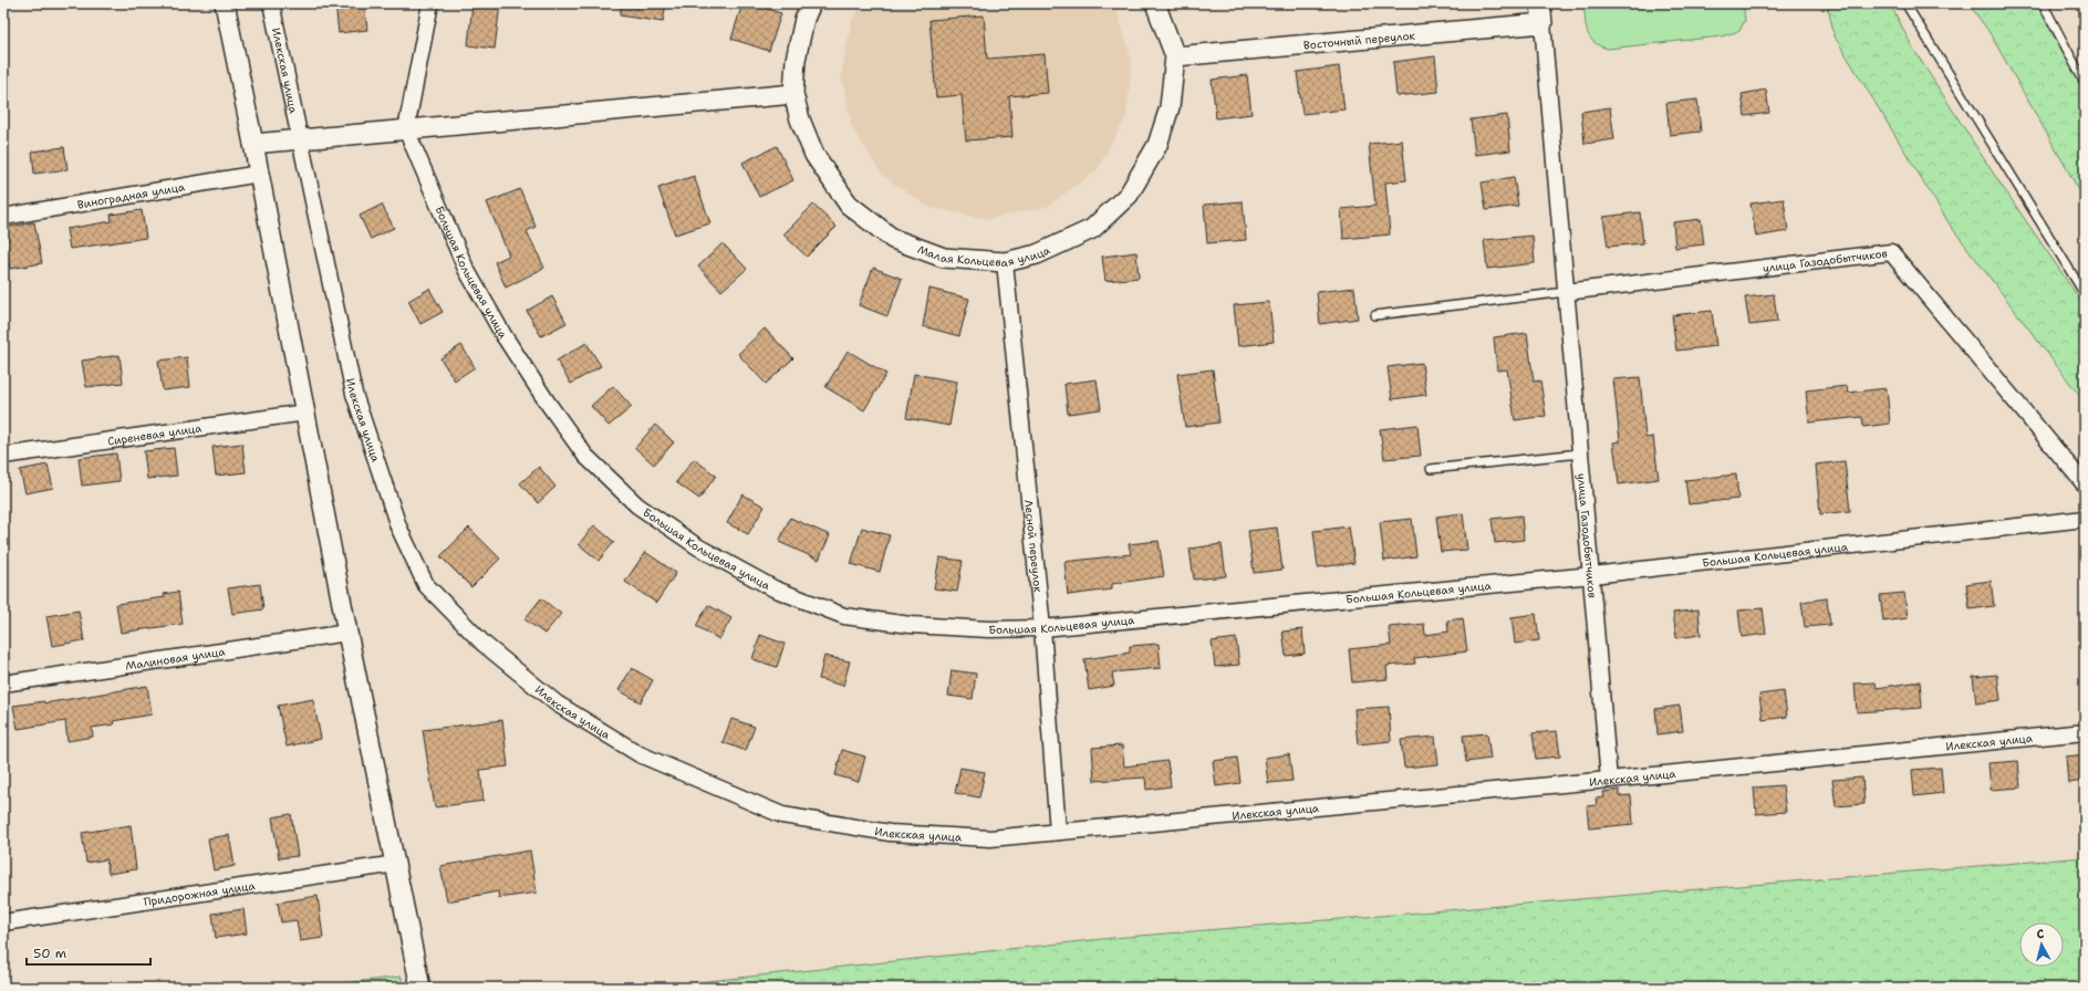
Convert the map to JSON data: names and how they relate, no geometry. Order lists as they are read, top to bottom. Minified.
{"streets":{"street":["Восточный переулок","Илекская улица","Виноградная улица","Малая Кольцевая улица","улица Газодобытчиков","Большая Кольцевая улица","Сиреневая улица","Лесной переулок","Малиновая улица","Придорожная улица"]},"crossings":[["Восточный переулок","Малая Кольцевая улица"],["Восточный переулок","улица Газодобытчиков"],["Илекская улица","улица Газодобытчиков"],["Илекская улица","Лесной переулок"],["Малая Кольцевая улица","Лесной переулок"],["улица Газодобытчиков","Большая Кольцевая улица"],["Большая Кольцевая улица","Лесной переулок"]],"scale_bar":"50 m","north":"top"}
